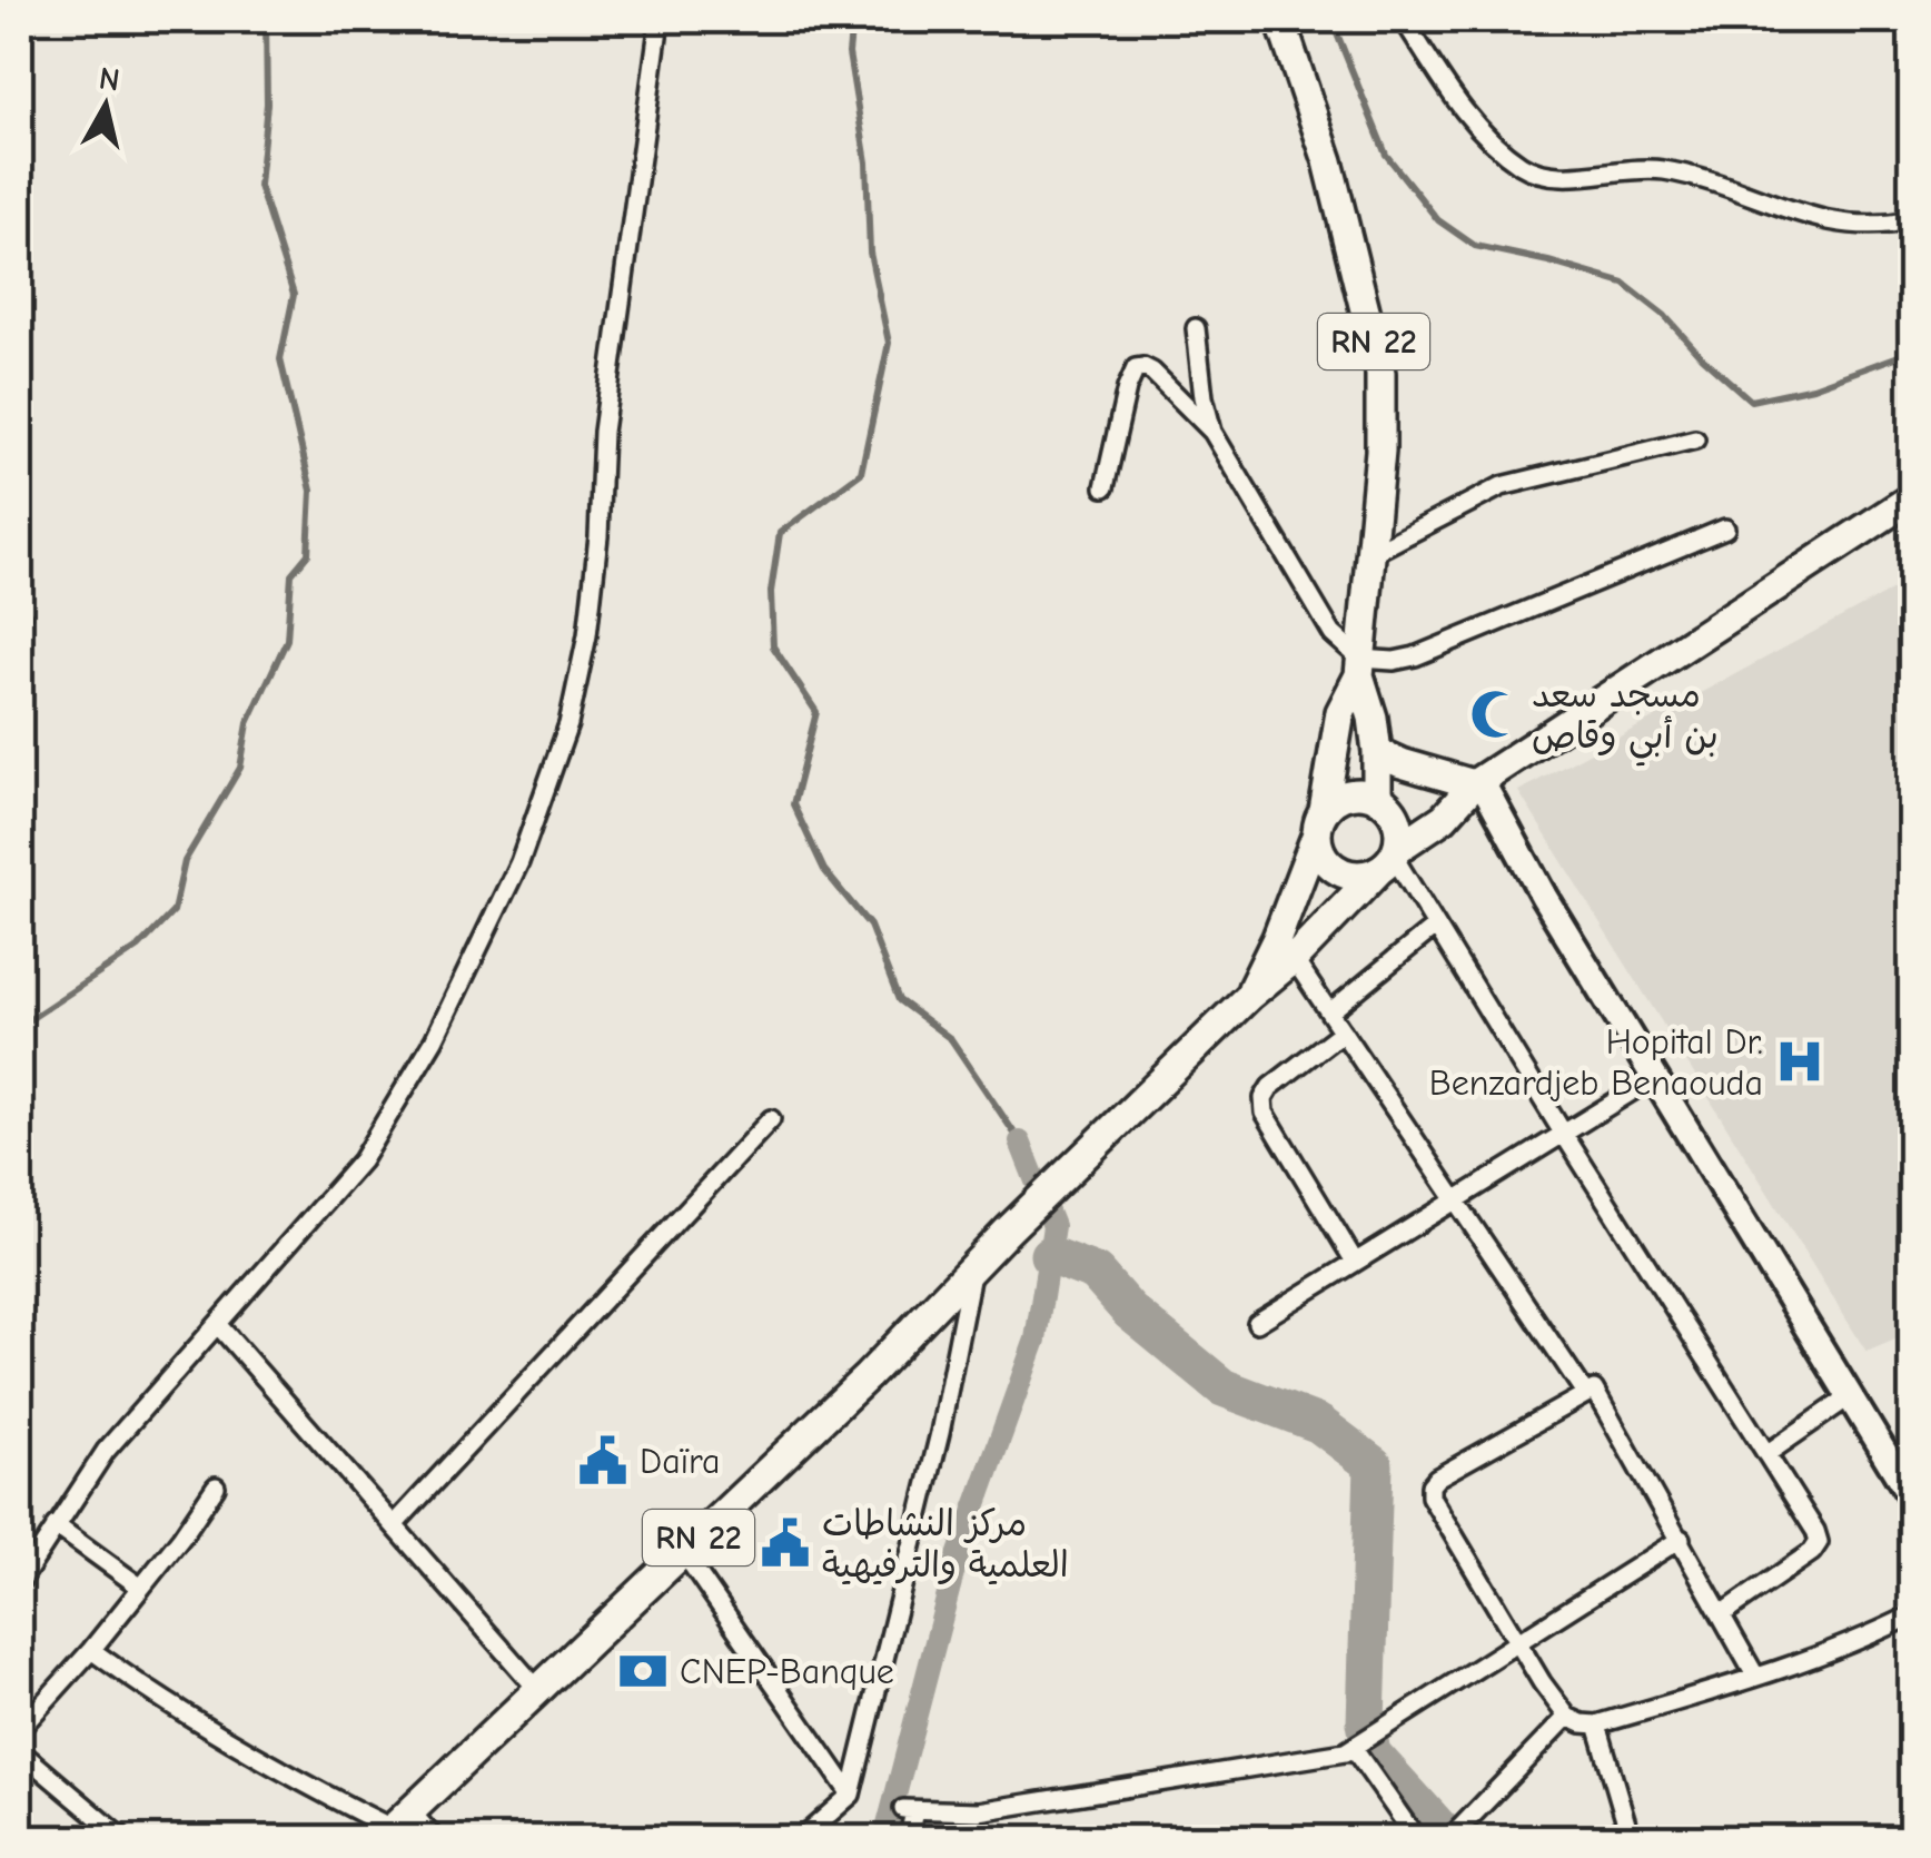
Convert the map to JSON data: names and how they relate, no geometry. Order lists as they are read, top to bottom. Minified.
{"streets":{"main road":["RN 22"]},"places":{"mosque":["مسجد سعد بن أبي وقاص"],"hospital":["Hopital Dr. Benzardjeb Benaouda"],"public building":["Daïra","مركز النشاطات العلمية والترفيهية"],"bank":["CNEP-Banque"]},"north":"top"}
